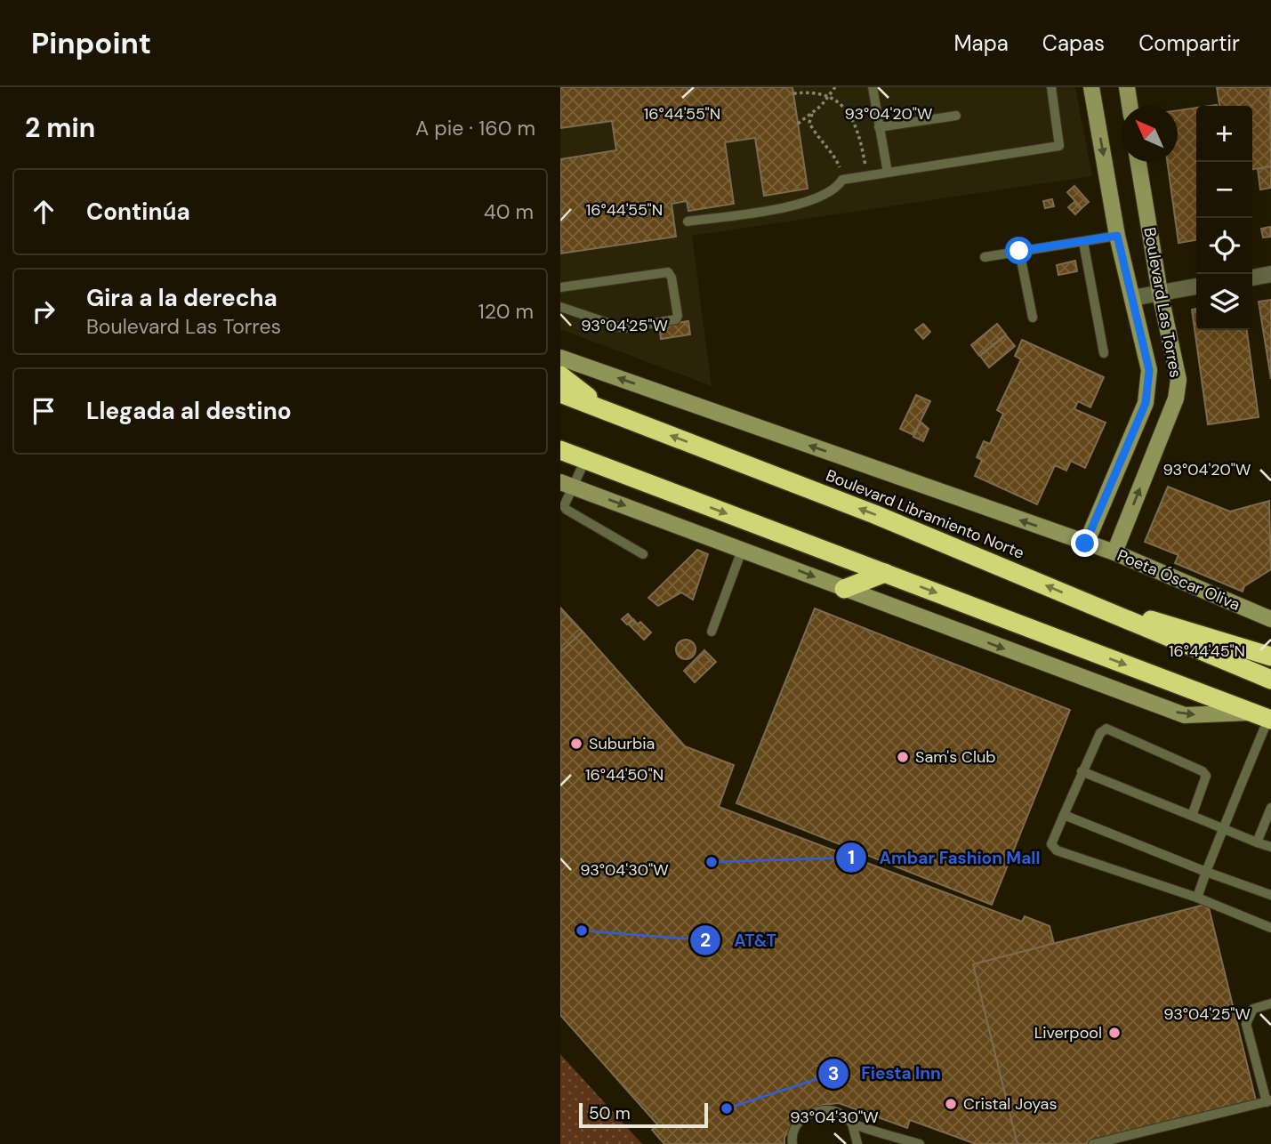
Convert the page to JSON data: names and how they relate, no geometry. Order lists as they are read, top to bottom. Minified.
{"streets":{"highway":["Boulevard Libramiento Norte"],"street":["Boulevard Las Torres","Poeta Óscar Oliva"]},"crossings":[["Boulevard Las Torres","Poeta Óscar Oliva"]],"places":["Suburbia","Sam's Club","Ambar Fashion Mall","AT&T","Liverpool","Cristal Joyas","Fiesta Inn"],"scale_bar":"50 m","north":"top left","page":{"header":"Pinpoint","nav":["Mapa","Capas","Compartir"],"heading":["2 min","A pie · 160 m"],"map_buttons":["+","−"],"list":[["Continúa","40 m"],["Gira a la derecha","Boulevard Las Torres","120 m"],"Llegada al destino"],"scale":"50 m"},"coordinates":["16°44'55\"N","93°04'20\"W","93°04'25\"W","16°44'45\"N","16°44'50\"N","93°04'30\"W"]}
